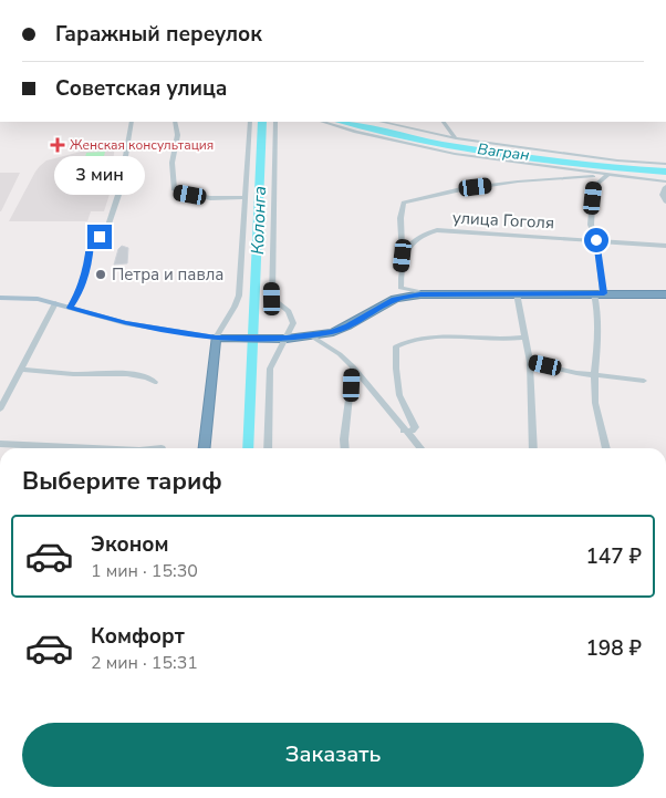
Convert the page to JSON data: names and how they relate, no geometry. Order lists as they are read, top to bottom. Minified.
{"streets":{"street":["улица Гоголя"]},"water":["Вагран","Колонга"],"places":{"health":["Женская консультация"],"other":["Петра и павла"]},"page":{"banner":["Гаражный переулок","Советская улица"],"bubble":"3 мин","heading":"Выберите тариф","list":[{"name":"Эконом","note":"1 мин · 15:30","value":"147 ₽"},{"name":"Комфорт","note":"2 мин · 15:31","value":"198 ₽"}],"buttons":"Заказать"}}
